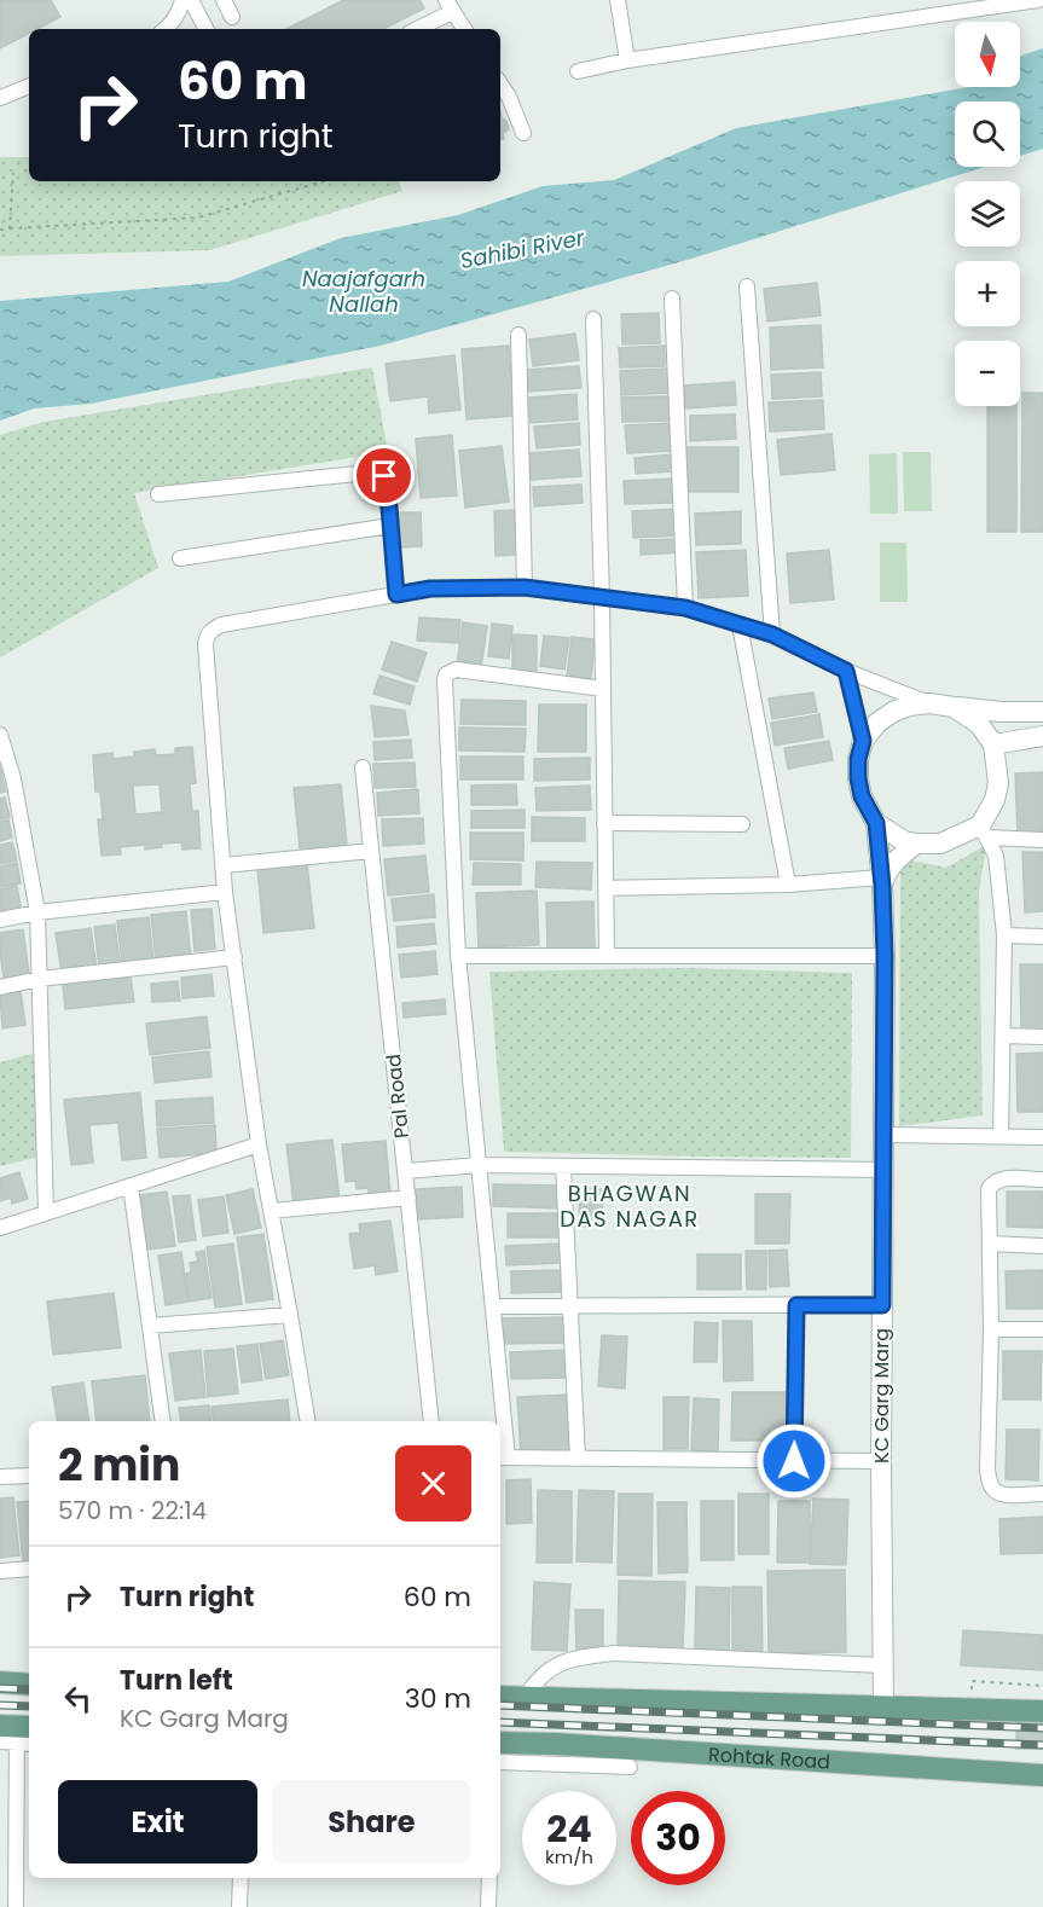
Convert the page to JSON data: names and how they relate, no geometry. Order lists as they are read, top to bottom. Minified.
{"streets":{"main road":["Rohtak Road"],"street":["Pal Road","KC Garg Marg"]},"districts":["BHAGWAN DAS NAGAR"],"water":["Sahibi River","Naajafgarh Nallah"],"north":"bottom","page":{"map_buttons":["+","−"],"turn":["60 m","Turn right"],"heading":["2 min","570 m · 22:14"],"list":[{"name":"Turn right","value":"60 m"},{"name":"Turn left","note":"KC Garg Marg","value":"30 m"}],"buttons":["Exit","Share"],"speed":"24 km/h","limit":"30"}}
